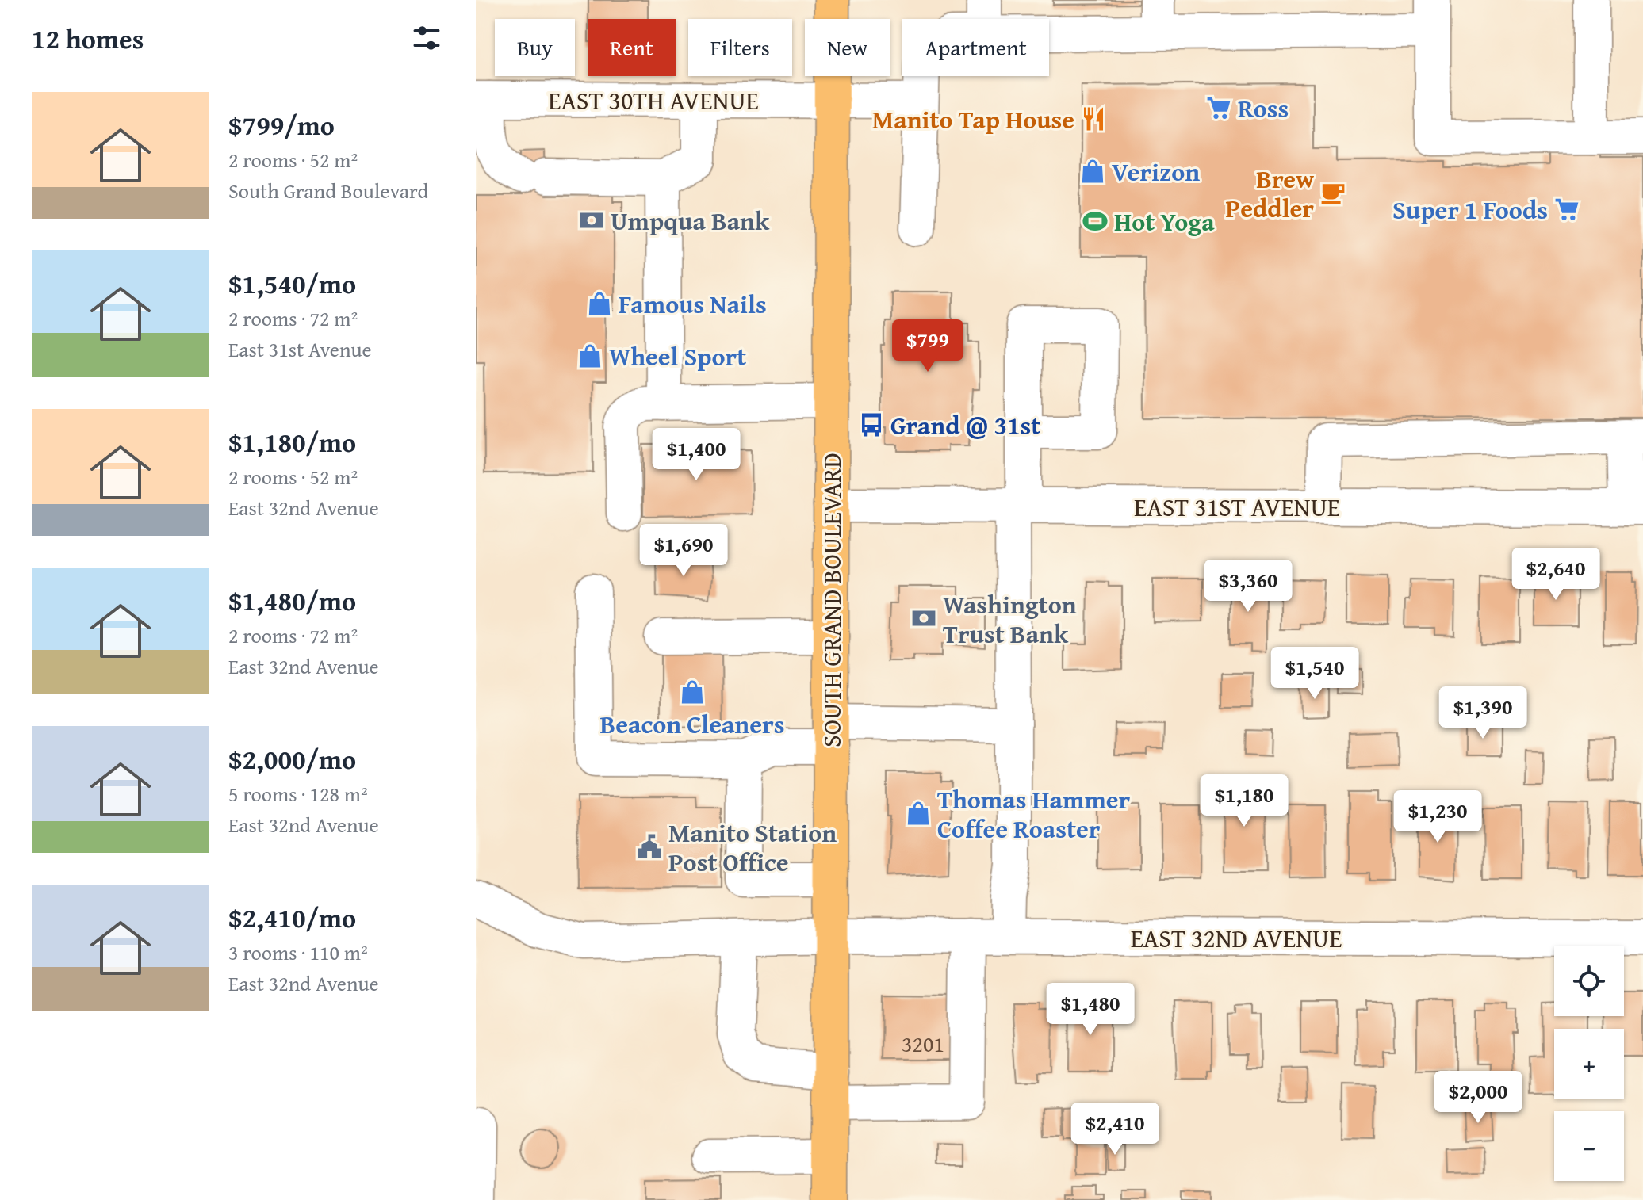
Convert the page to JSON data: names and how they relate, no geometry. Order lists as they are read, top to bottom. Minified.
{"streets":{"main road":["SOUTH GRAND BOULEVARD"],"street":["EAST 30TH AVENUE","EAST 31ST AVENUE","EAST 32ND AVENUE"]},"crossings":[["EAST 30TH AVENUE","SOUTH GRAND BOULEVARD"],["EAST 31ST AVENUE","SOUTH GRAND BOULEVARD"],["SOUTH GRAND BOULEVARD","EAST 32ND AVENUE"]],"places":{"supermarket":["Ross","Super 1 Foods"],"restaurant":["Manito Tap House"],"shop":["Verizon","Famous Nails","Wheel Sport","Beacon Cleaners","Thomas Hammer Coffee Roaster"],"cafe":["Brew Peddler"],"bank":["Umpqua Bank","Washington Trust Bank"],"sports":["Hot Yoga"],"bus stop":["Grand @ 31st"],"public building":["Manito Station Post Office"]},"house_numbers":["3201"],"page":{"heading":"12 homes","chip":["Buy","Rent","Filters","New","Apartment"],"list":[{"name":"$799/mo","note":"2 rooms · 52 m² · South Grand Boulevard"},{"name":"$1,540/mo","note":"2 rooms · 72 m² · East 31st Avenue"},{"name":"$1,180/mo","note":"2 rooms · 52 m² · East 32nd Avenue"},{"name":"$1,480/mo","note":"2 rooms · 72 m² · East 32nd Avenue"},{"name":"$2,000/mo","note":"5 rooms · 128 m² · East 32nd Avenue"},{"name":"$2,410/mo","note":"3 rooms · 110 m² · East 32nd Avenue"}],"price":["$799","$1,400","$1,690","$2,640","$3,360","$1,540","$1,390","$1,180","$1,230","$1,480","$2,000","$2,410"],"map_buttons":["+","−"]}}
